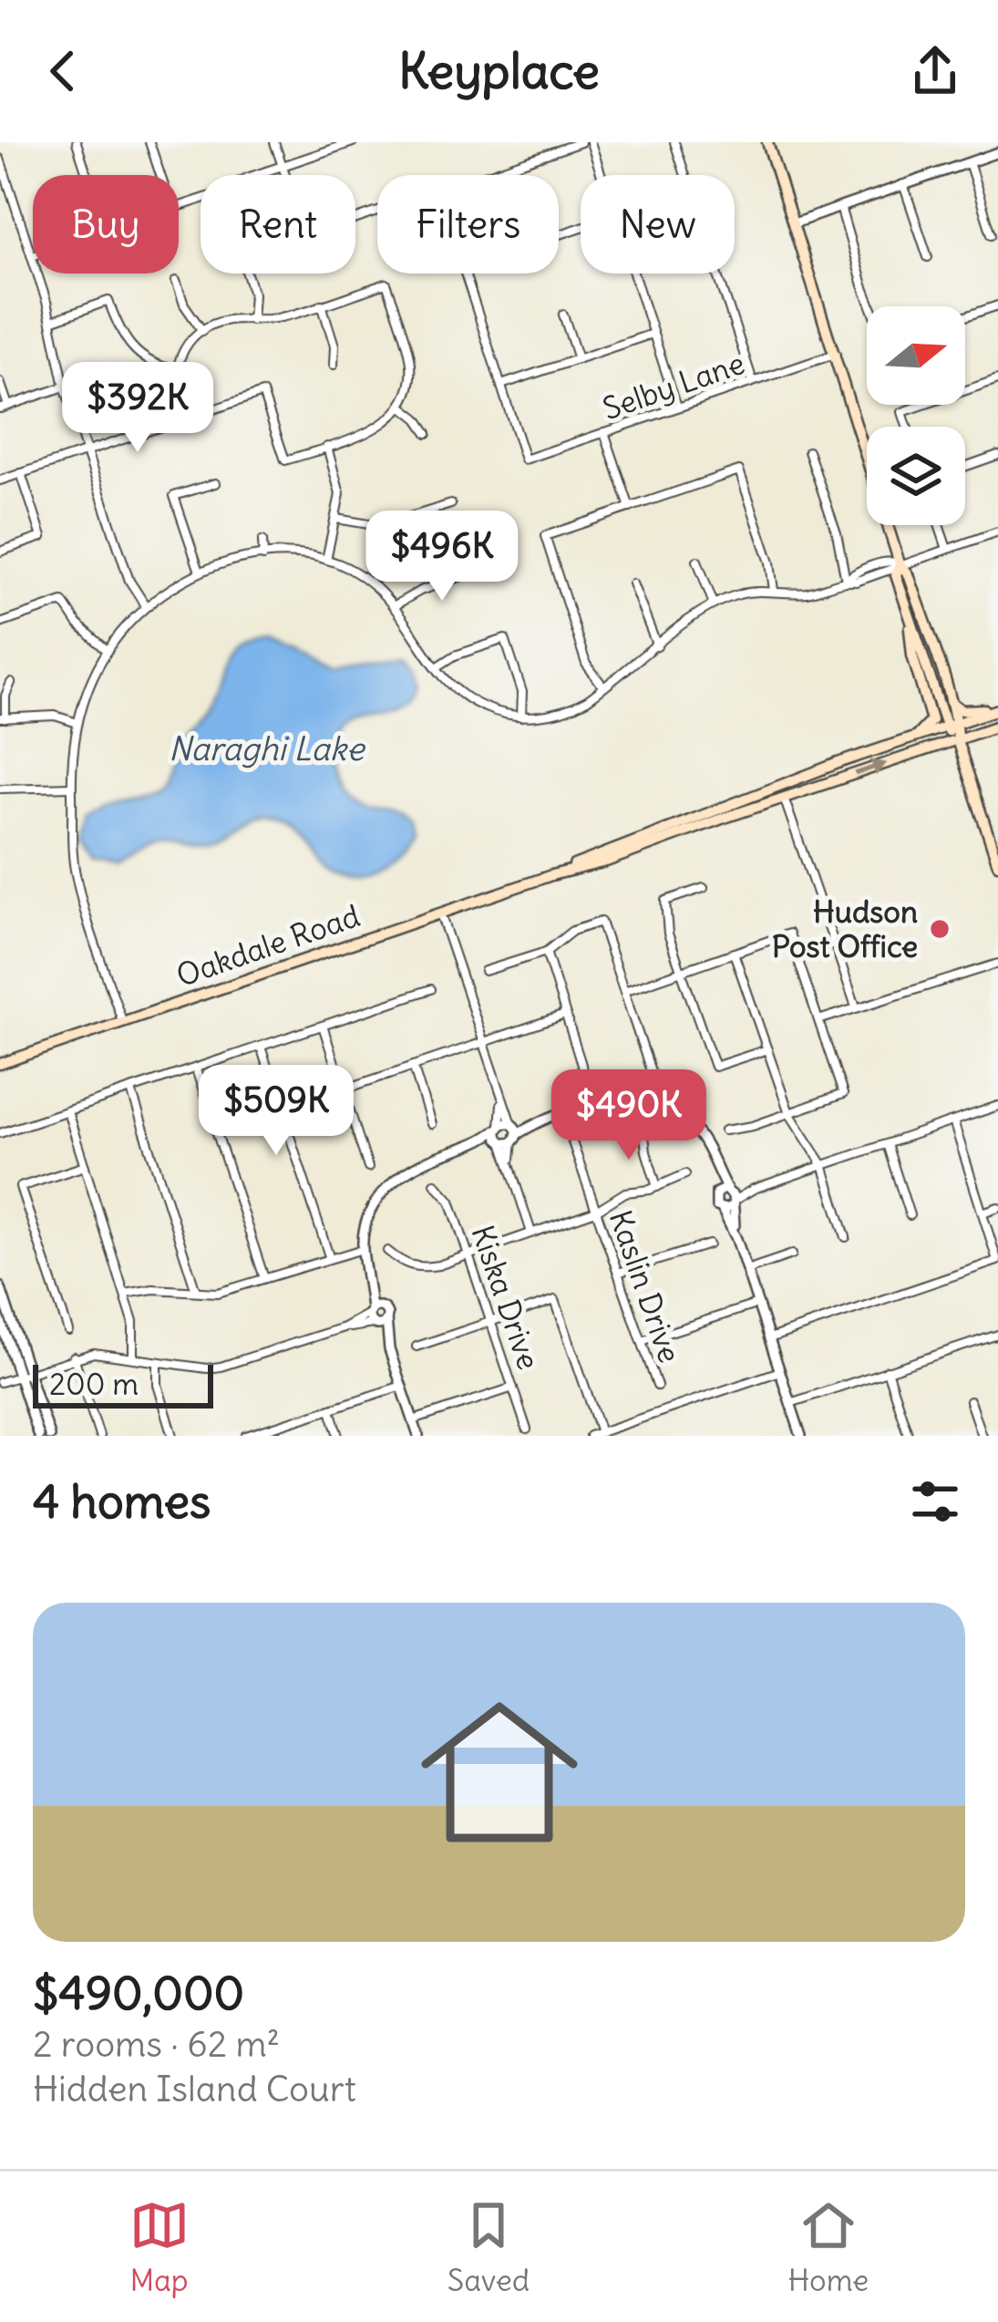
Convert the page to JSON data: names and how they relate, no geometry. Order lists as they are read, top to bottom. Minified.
{"streets":{"main road":["Oakdale Road"],"street":["Selby Lane","Kaslin Drive","Kiska Drive"]},"water":["Naraghi Lake"],"places":["Hudson Post Office"],"scale_bar":"200 m","north":"right","page":{"header":"Keyplace","chip":["Buy","Rent","Filters","New"],"price":["$392K","$496K","$509K","$490K"],"scale":"200 m","heading":"4 homes","list":[{"name":"$490,000","note":"2 rooms · 62 m² · Hidden Island Court"}],"tabs":["Map","Saved","Home"]}}
